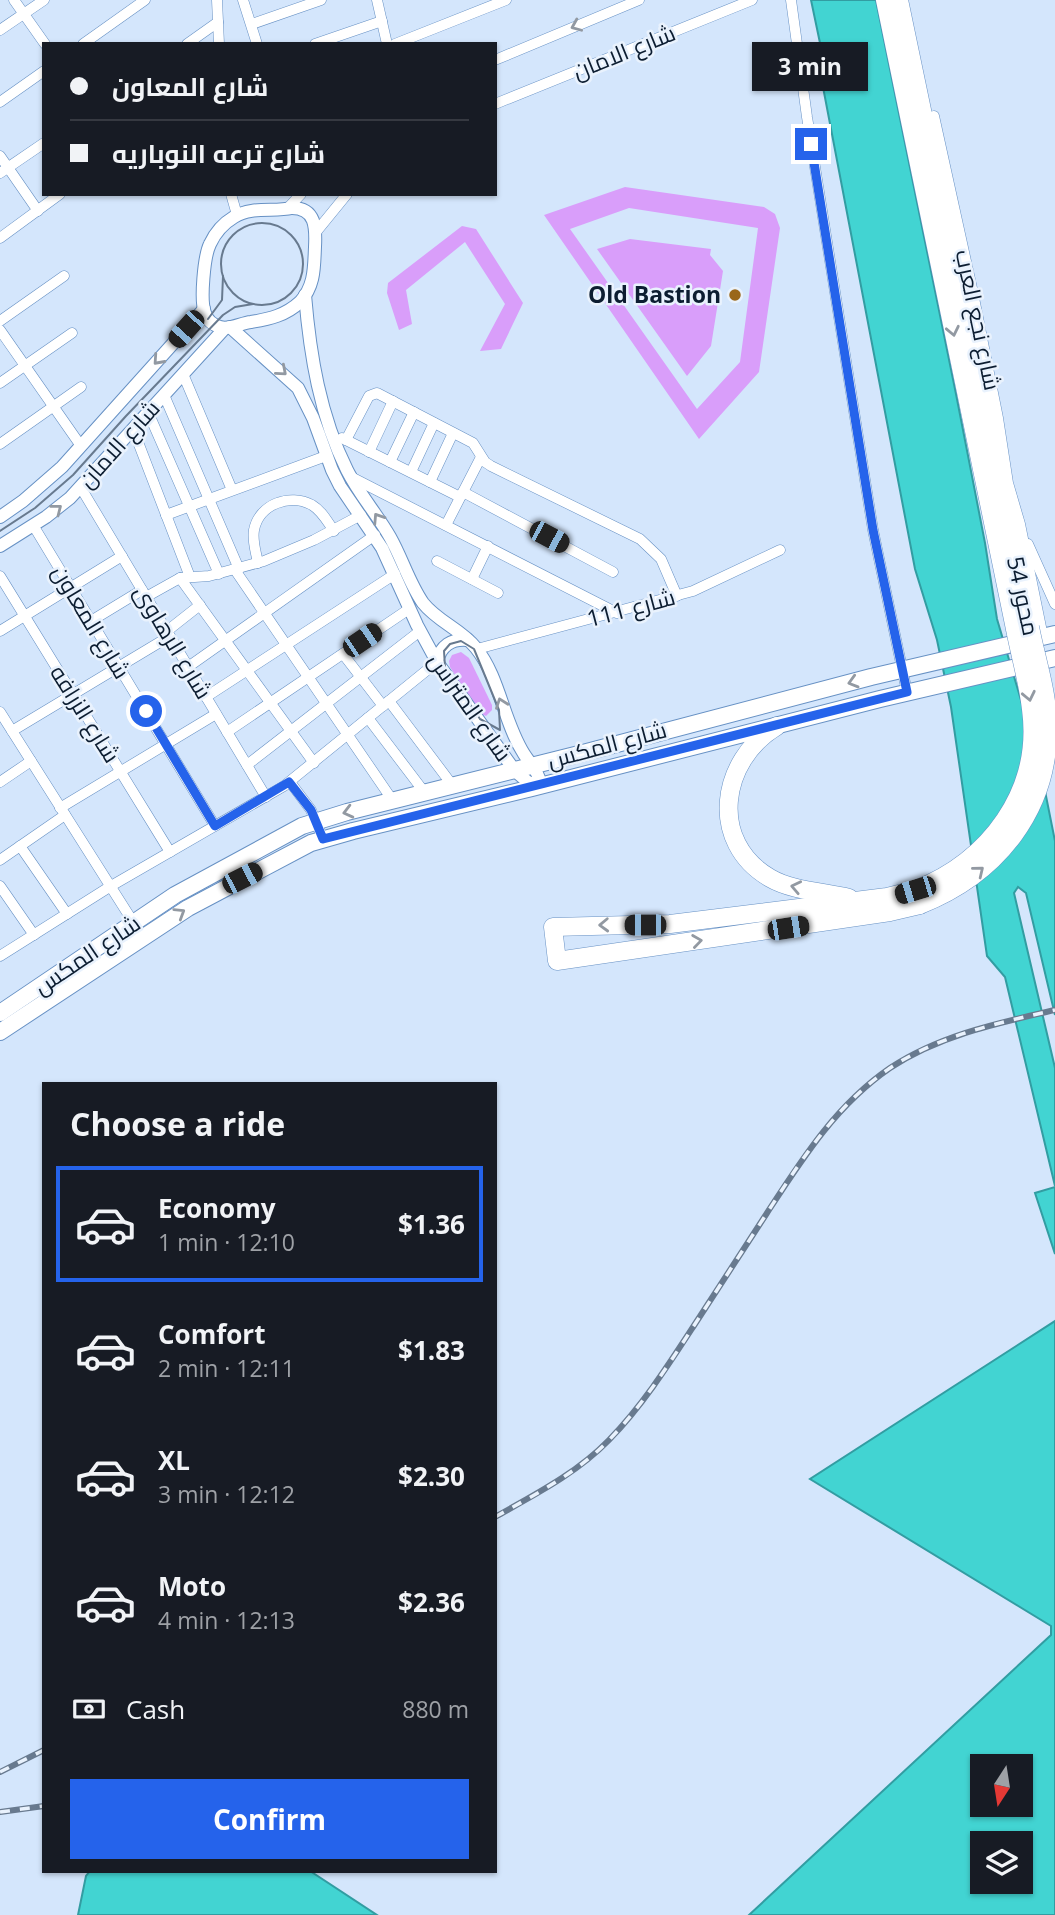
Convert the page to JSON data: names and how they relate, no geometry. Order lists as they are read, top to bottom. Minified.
{"streets":{"highway":["محور 54"],"main road":["شارع المكس"],"street":["شارع الامان","شارع نجع العرب","شارع 111","شارع المعاون","شارع الرهاوى","شارع المتراس","شارع الزرافه"]},"crossings":[["شارع الامان","شارع المعاون"],["شارع الامان","شارع الرهاوى"],["شارع الامان","شارع المتراس"],["شارع نجع العرب","محور 54"],["شارع نجع العرب","شارع المكس"],["محور 54","شارع المكس"],["شارع 111","شارع المتراس"],["شارع المتراس","شارع المكس"]],"places":["Old Bastion"],"north":"bottom","page":{"bubble":"3 min","banner":["شارع المعاون","شارع ترعه النوباريه"],"heading":"Choose a ride","list":[{"name":"Economy","note":"1 min · 12:10","value":"$1.36"},{"name":"Comfort","note":"2 min · 12:11","value":"$1.83"},{"name":"XL","note":"3 min · 12:12","value":"$2.30"},{"name":"Moto","note":"4 min · 12:13","value":"$2.36"}],"pay":["Cash","880 m"],"buttons":"Confirm"}}
